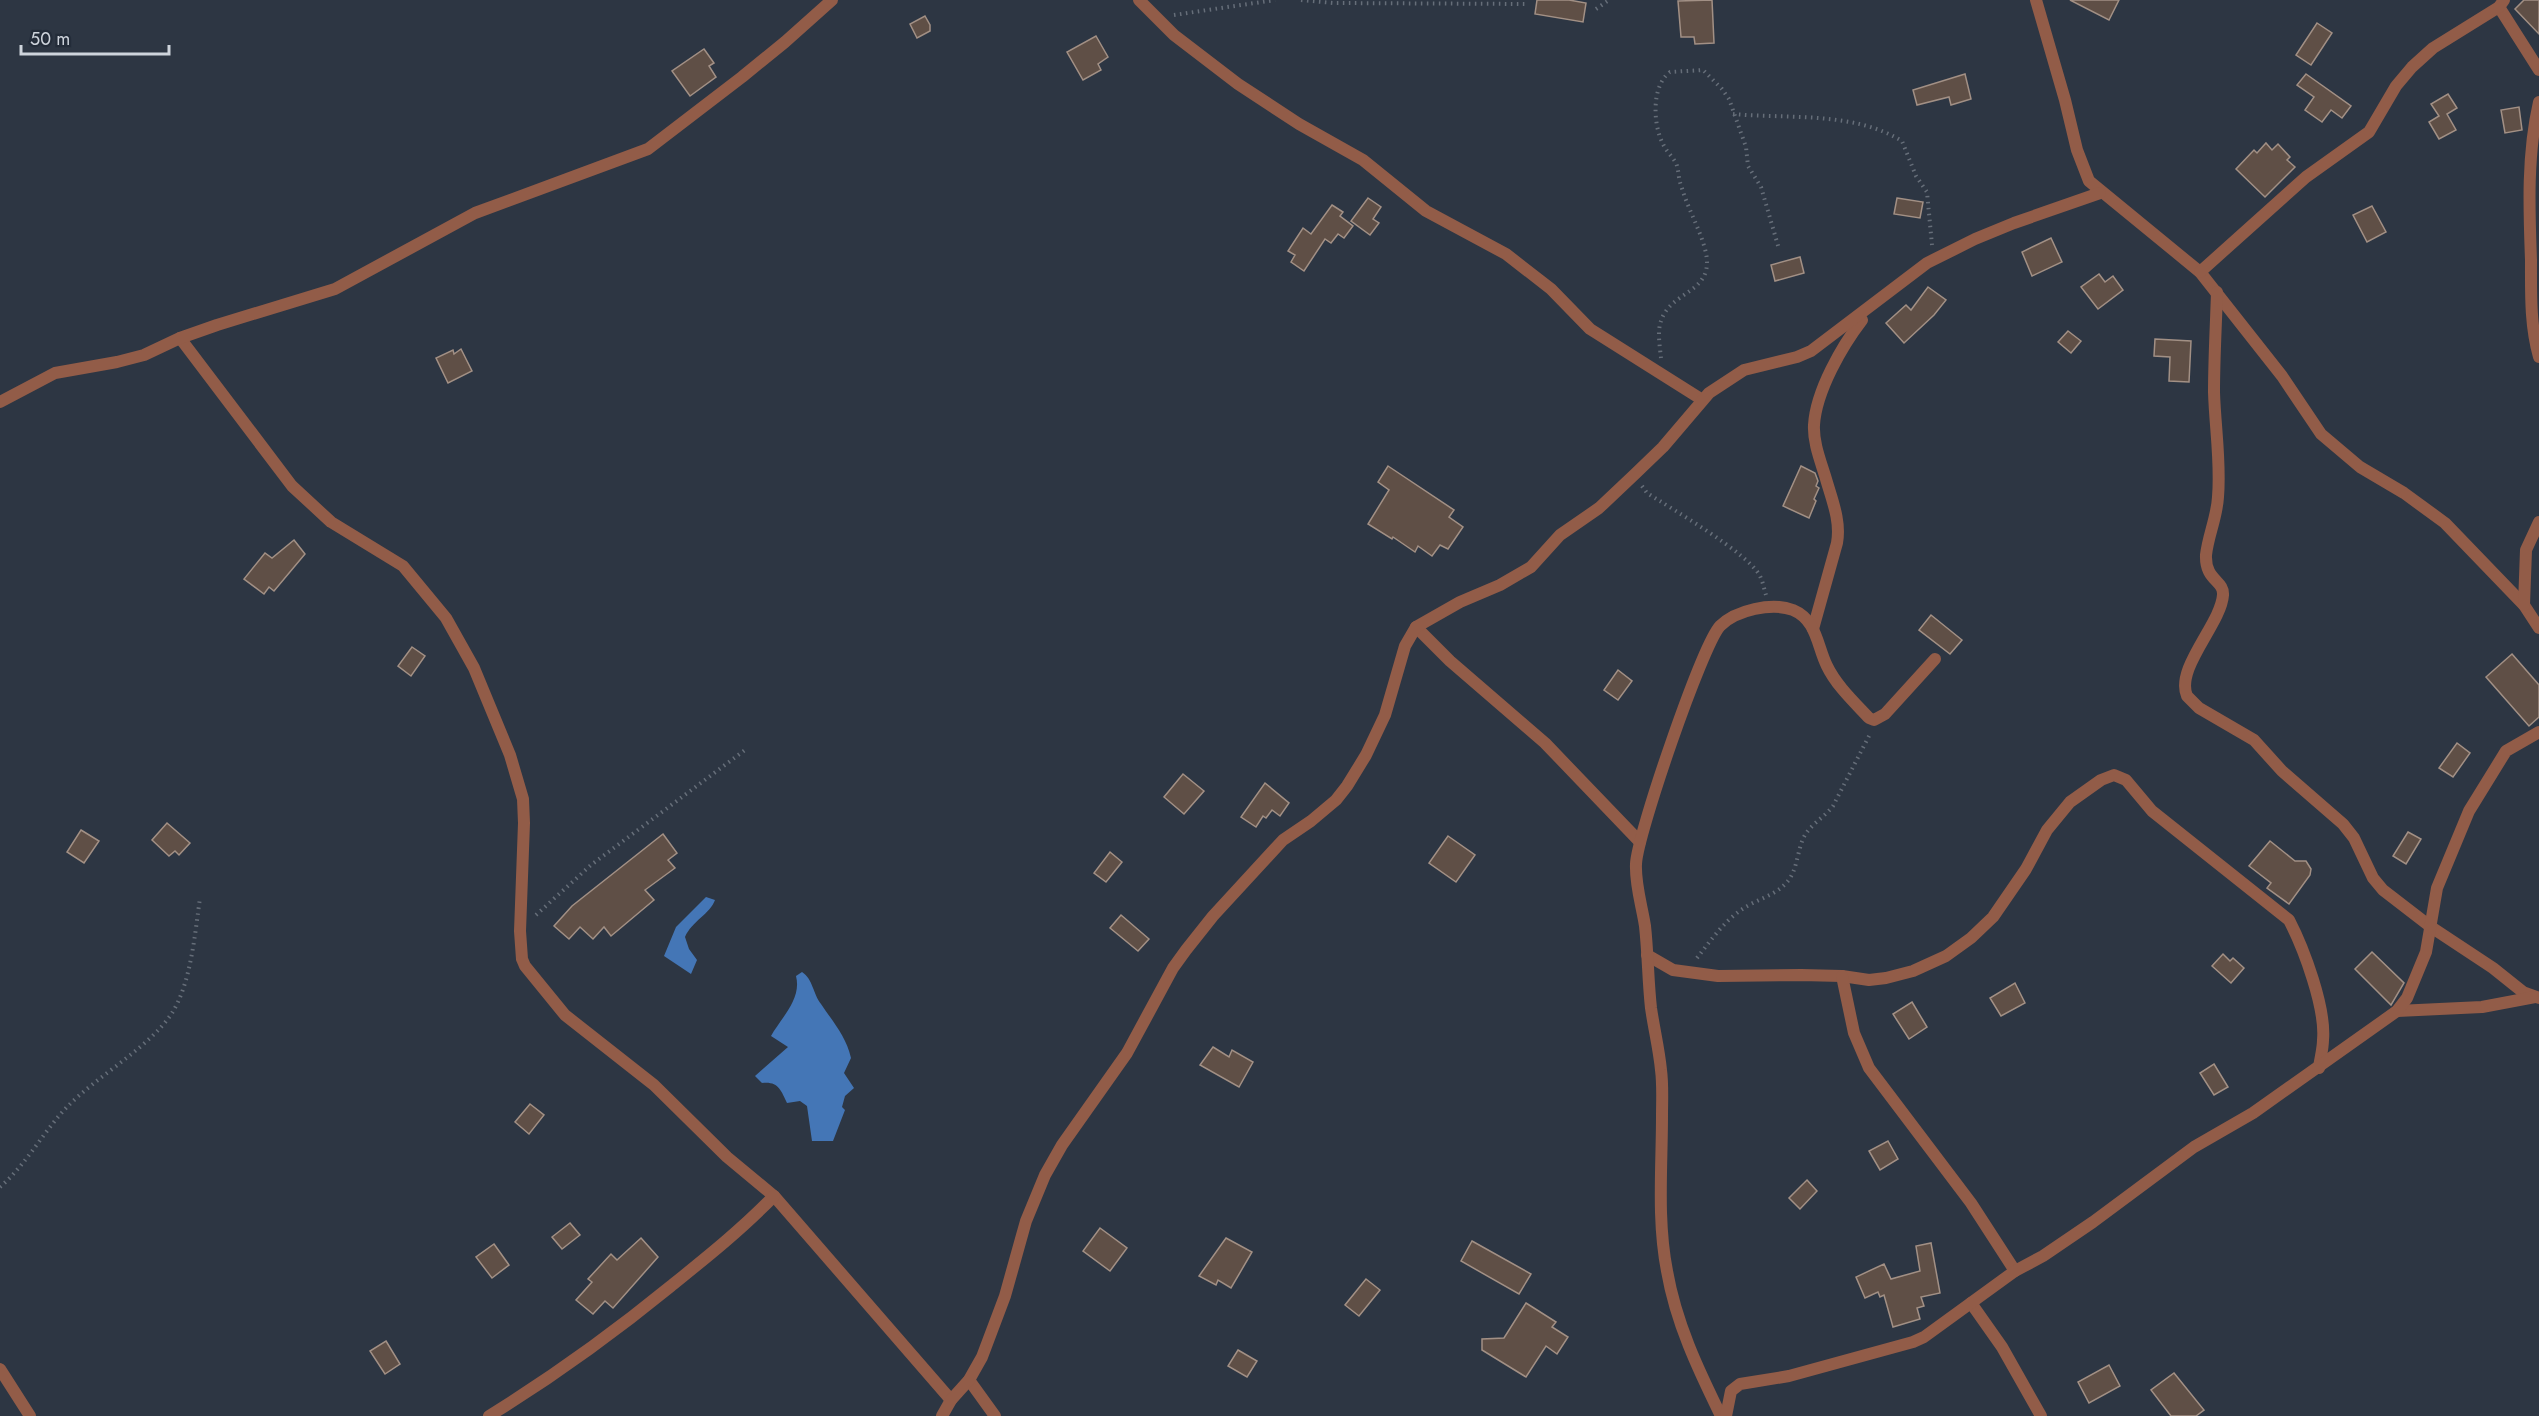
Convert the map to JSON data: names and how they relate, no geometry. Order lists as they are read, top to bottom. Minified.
{"scale_bar":"50 m"}
